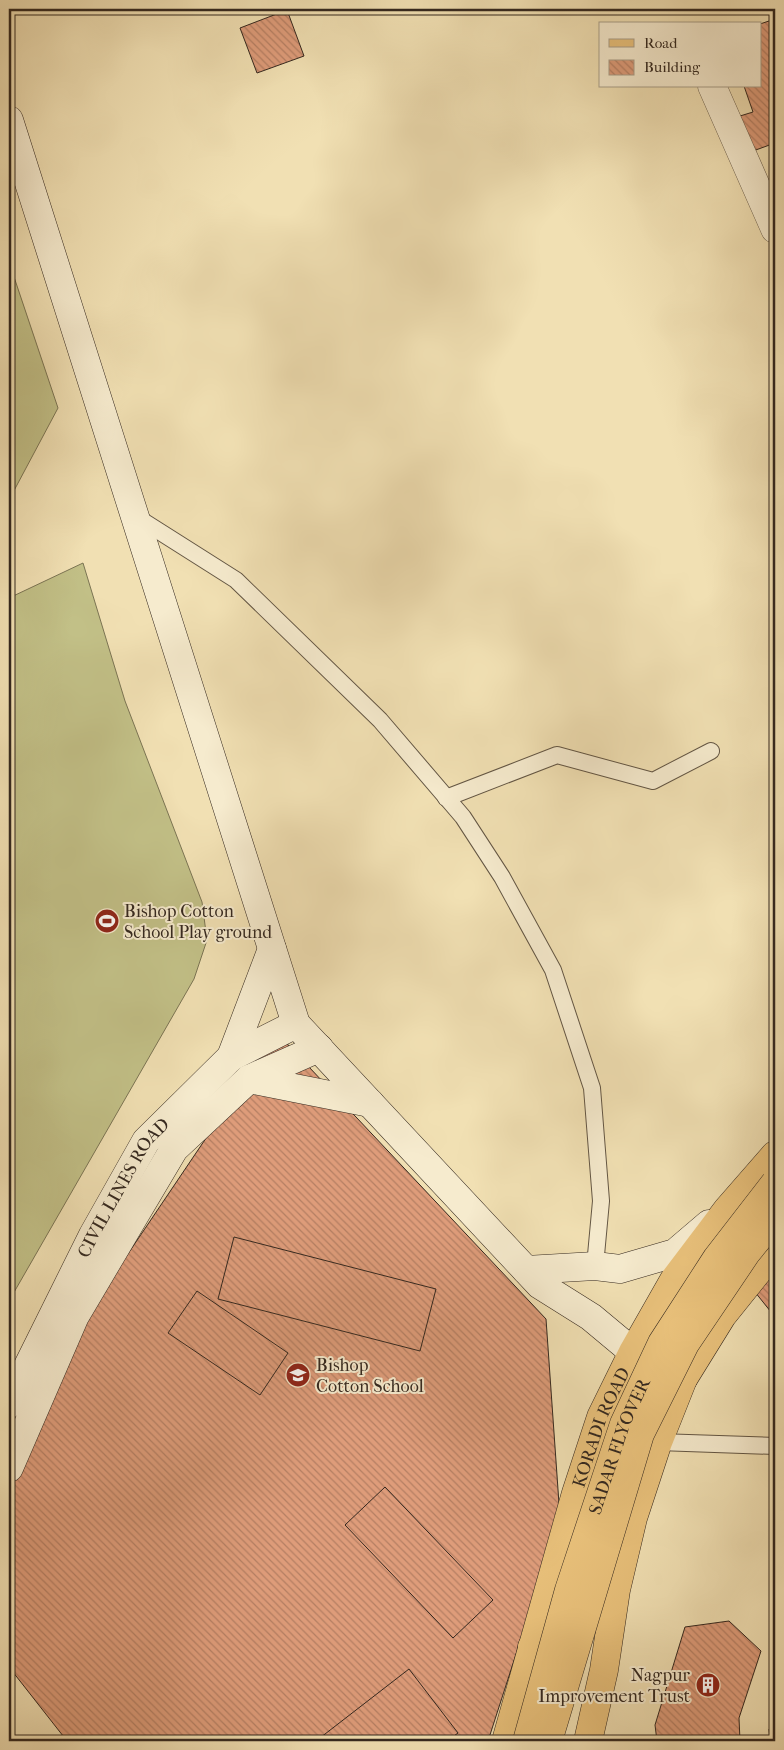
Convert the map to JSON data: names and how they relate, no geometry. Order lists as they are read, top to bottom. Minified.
{"streets":{"main road":["CIVIL LINES ROAD","KORADI ROAD","SADAR FLYOVER"]},"places":{"sports":["Bishop Cotton School Play ground"],"school or university":["Bishop Cotton School"],"building":["Nagpur Improvement Trust"]},"legend":["Road","Building"]}
